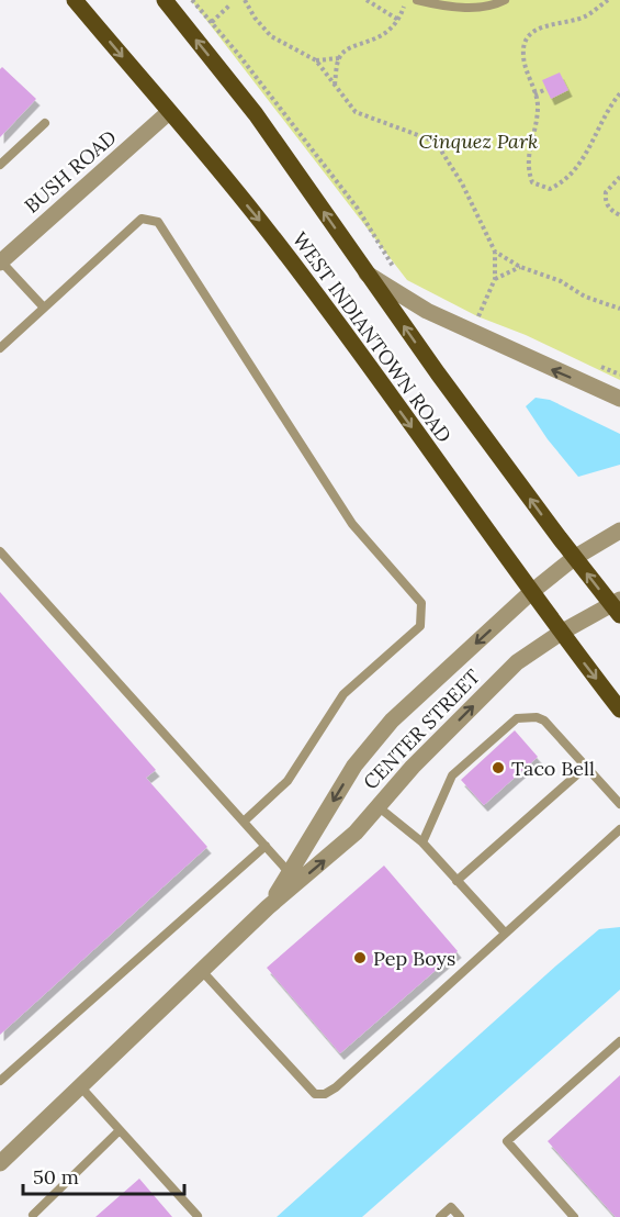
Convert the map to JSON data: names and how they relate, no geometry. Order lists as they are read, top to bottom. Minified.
{"streets":{"main road":["WEST INDIANTOWN ROAD"],"street":["BUSH ROAD","CENTER STREET"]},"crossings":[["BUSH ROAD","WEST INDIANTOWN ROAD"],["WEST INDIANTOWN ROAD","CENTER STREET"]],"parks":["Cinquez Park"],"places":["Taco Bell","Pep Boys"],"scale_bar":"50 m"}
